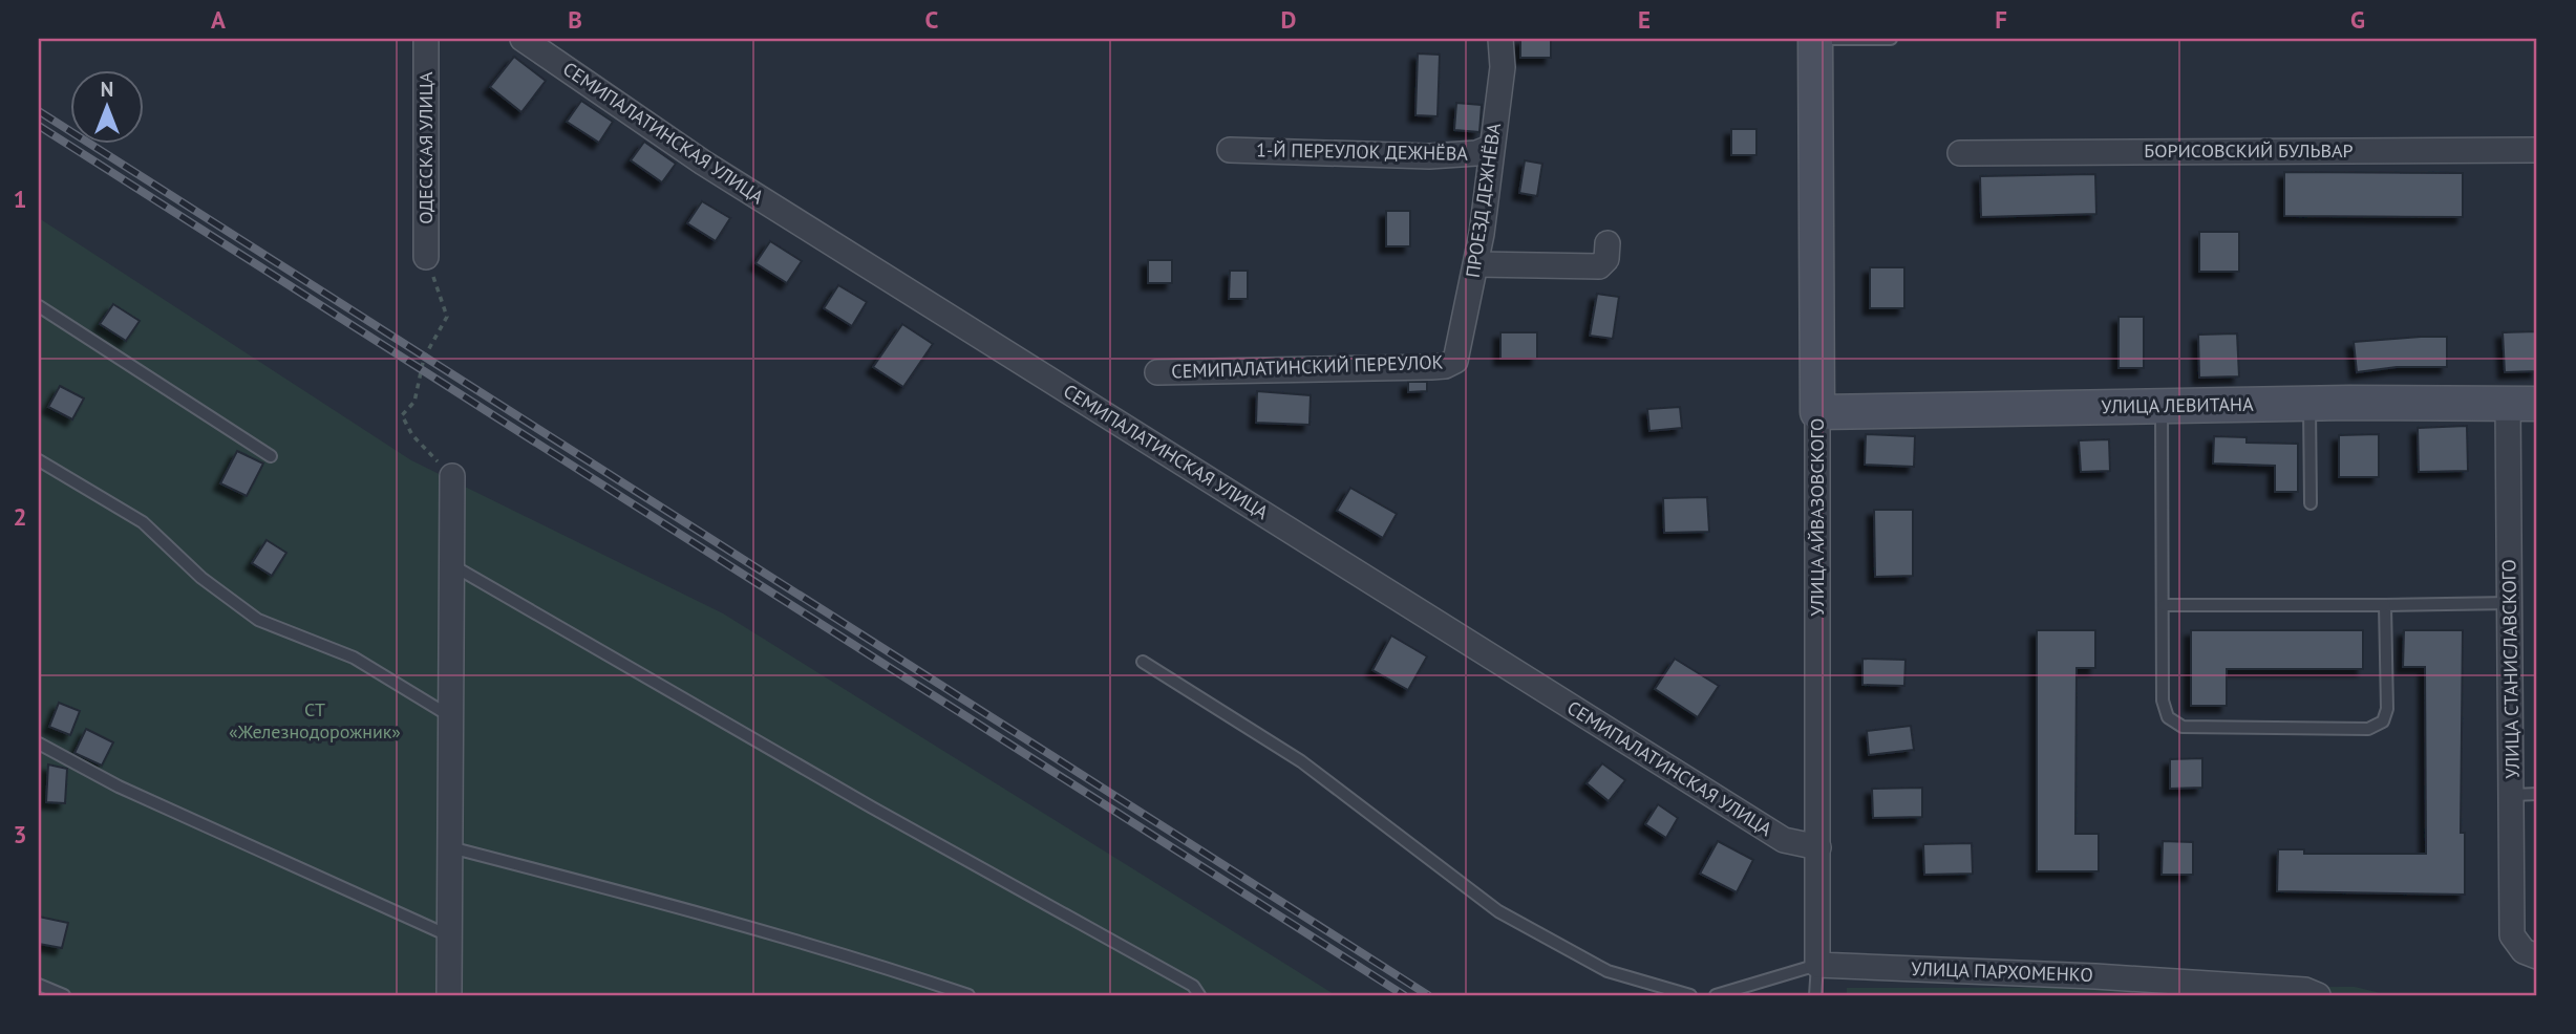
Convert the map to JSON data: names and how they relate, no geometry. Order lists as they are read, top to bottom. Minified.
{"streets":{"street":["СЕМИПАЛАТИНСКАЯ УЛИЦА","ОДЕССКАЯ УЛИЦА","БОРИСОВСКИЙ БУЛЬВАР","1-Й ПЕРЕУЛОК ДЕЖНЁВА","ПРОЕЗД ДЕЖНЁВА","СЕМИПАЛАТИНСКИЙ ПЕРЕУЛОК","УЛИЦА ЛЕВИТАНА","УЛИЦА АЙВАЗОВСКОГО","УЛИЦА СТАНИСЛАВСКОГО","УЛИЦА ПАРХОМЕНКО"]},"crossings":[["СЕМИПАЛАТИНСКАЯ УЛИЦА","УЛИЦА АЙВАЗОВСКОГО"],["1-Й ПЕРЕУЛОК ДЕЖНЁВА","ПРОЕЗД ДЕЖНЁВА"],["ПРОЕЗД ДЕЖНЁВА","СЕМИПАЛАТИНСКИЙ ПЕРЕУЛОК"],["УЛИЦА ЛЕВИТАНА","УЛИЦА АЙВАЗОВСКОГО"],["УЛИЦА ЛЕВИТАНА","УЛИЦА СТАНИСЛАВСКОГО"],["УЛИЦА АЙВАЗОВСКОГО","УЛИЦА ПАРХОМЕНКО"]],"parks":["СТ «Железнодорожник»"],"north":"top","grid":{"columns":["A","B","C","D","E","F","G"],"rows":["1","2","3"]}}
